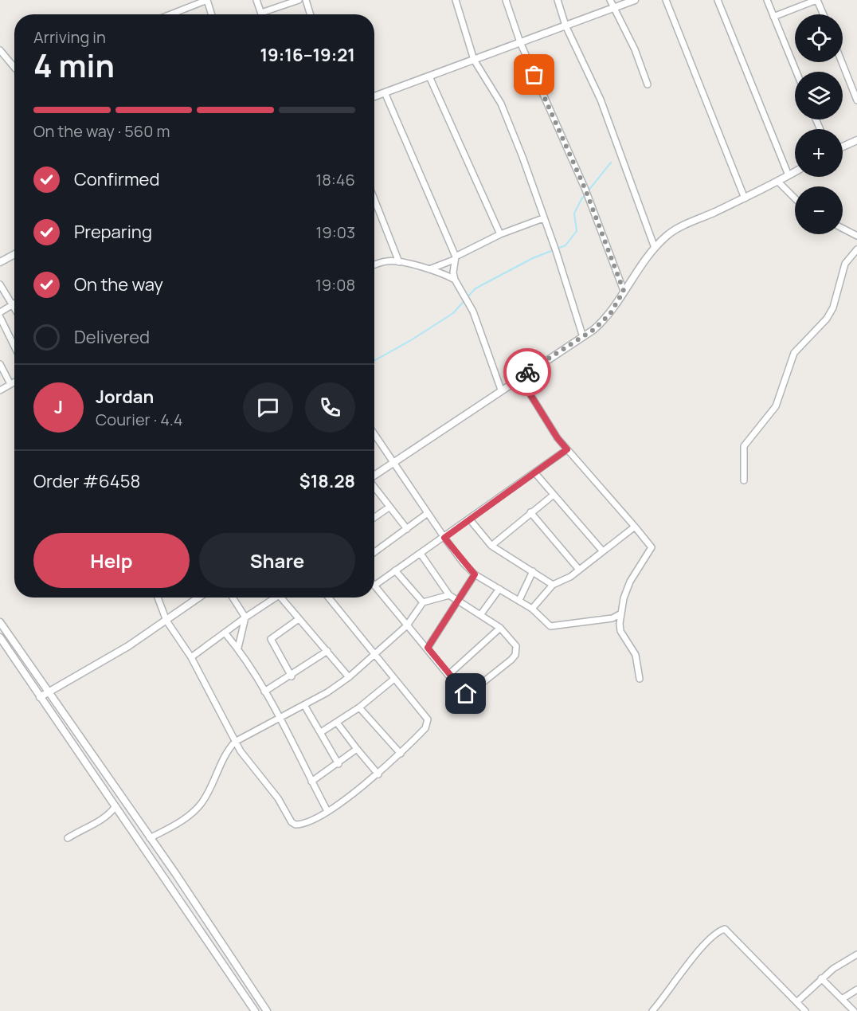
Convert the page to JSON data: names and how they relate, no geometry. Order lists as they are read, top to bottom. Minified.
{"page":{"map_buttons":["+","−"],"heading":["4 min","Arriving in","19:16–19:21"],"panel":["Jordan","Courier · 4.4","Order #6458","$18.28"],"bar":"On the way · 560 m","list":[["Confirmed","18:46"],["Preparing","19:03"],["On the way","19:08"],"Delivered"],"round":"J","buttons":["Help","Share"]}}
